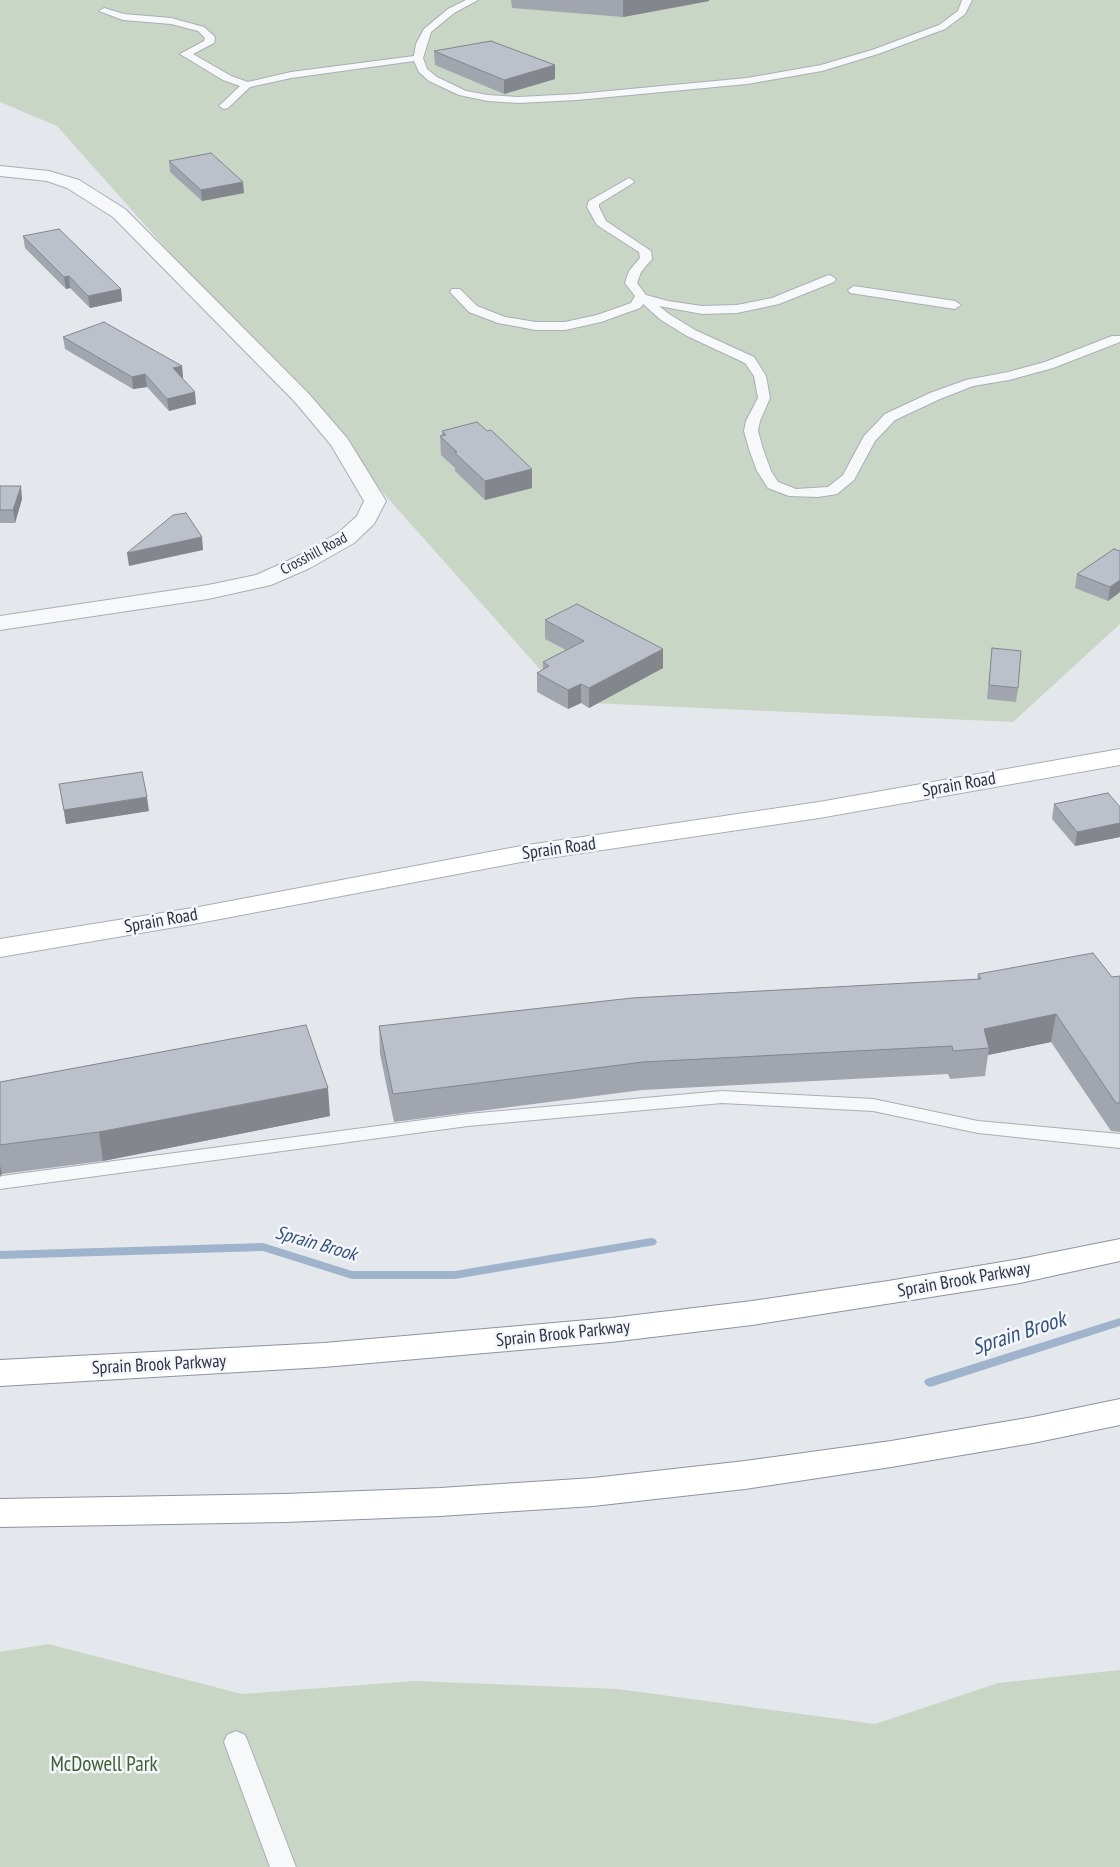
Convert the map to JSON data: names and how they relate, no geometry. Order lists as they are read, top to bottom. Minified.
{"streets":{"main road":["Sprain Road","Sprain Brook Parkway"],"street":["Crosshill Road"]},"water":["Sprain Brook"],"parks":["McDowell Park"]}
